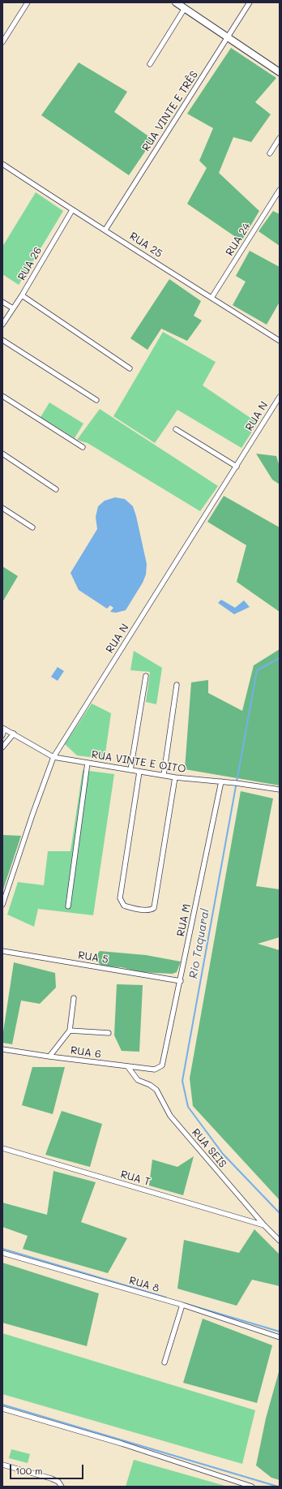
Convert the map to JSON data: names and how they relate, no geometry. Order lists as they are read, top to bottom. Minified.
{"streets":{"street":["RUA VINTE E TRÊS","RUA 24","RUA 25","RUA 26","RUA N","RUA VINTE E OITO","RUA M","RUA 5","RUA 6","RUA SEIS","RUA T","RUA 8"]},"crossings":[["RUA VINTE E TRÊS","RUA 25"],["RUA 24","RUA 25"],["RUA 25","RUA 26"],["RUA N","RUA VINTE E OITO"],["RUA VINTE E OITO","RUA M"],["RUA M","RUA 5"],["RUA M","RUA 6"],["RUA 6","RUA SEIS"],["RUA SEIS","RUA T"]],"water":["Rio Taquaral"],"scale_bar":"100 m"}
